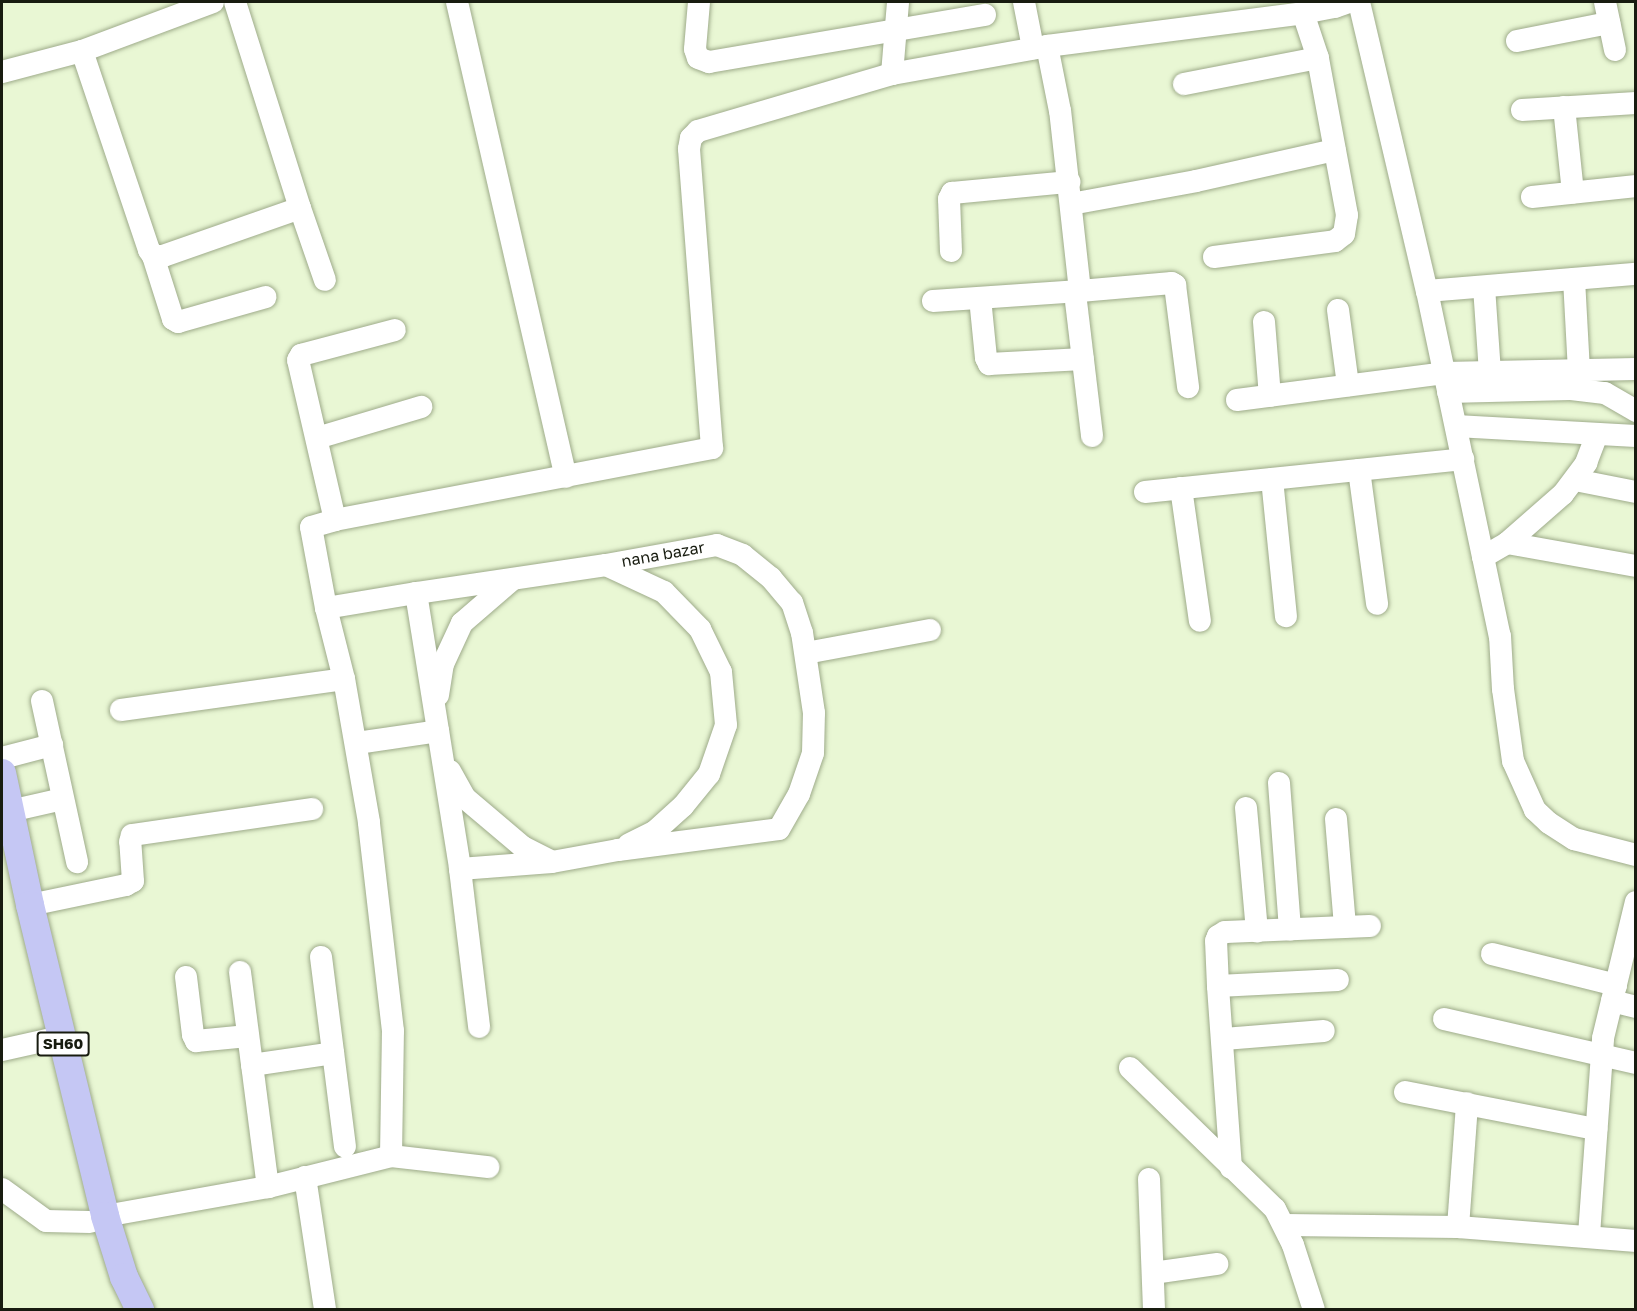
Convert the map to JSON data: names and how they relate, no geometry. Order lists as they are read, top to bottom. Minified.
{"streets":{"main road":["SH60"],"street":["nana bazar"]}}
